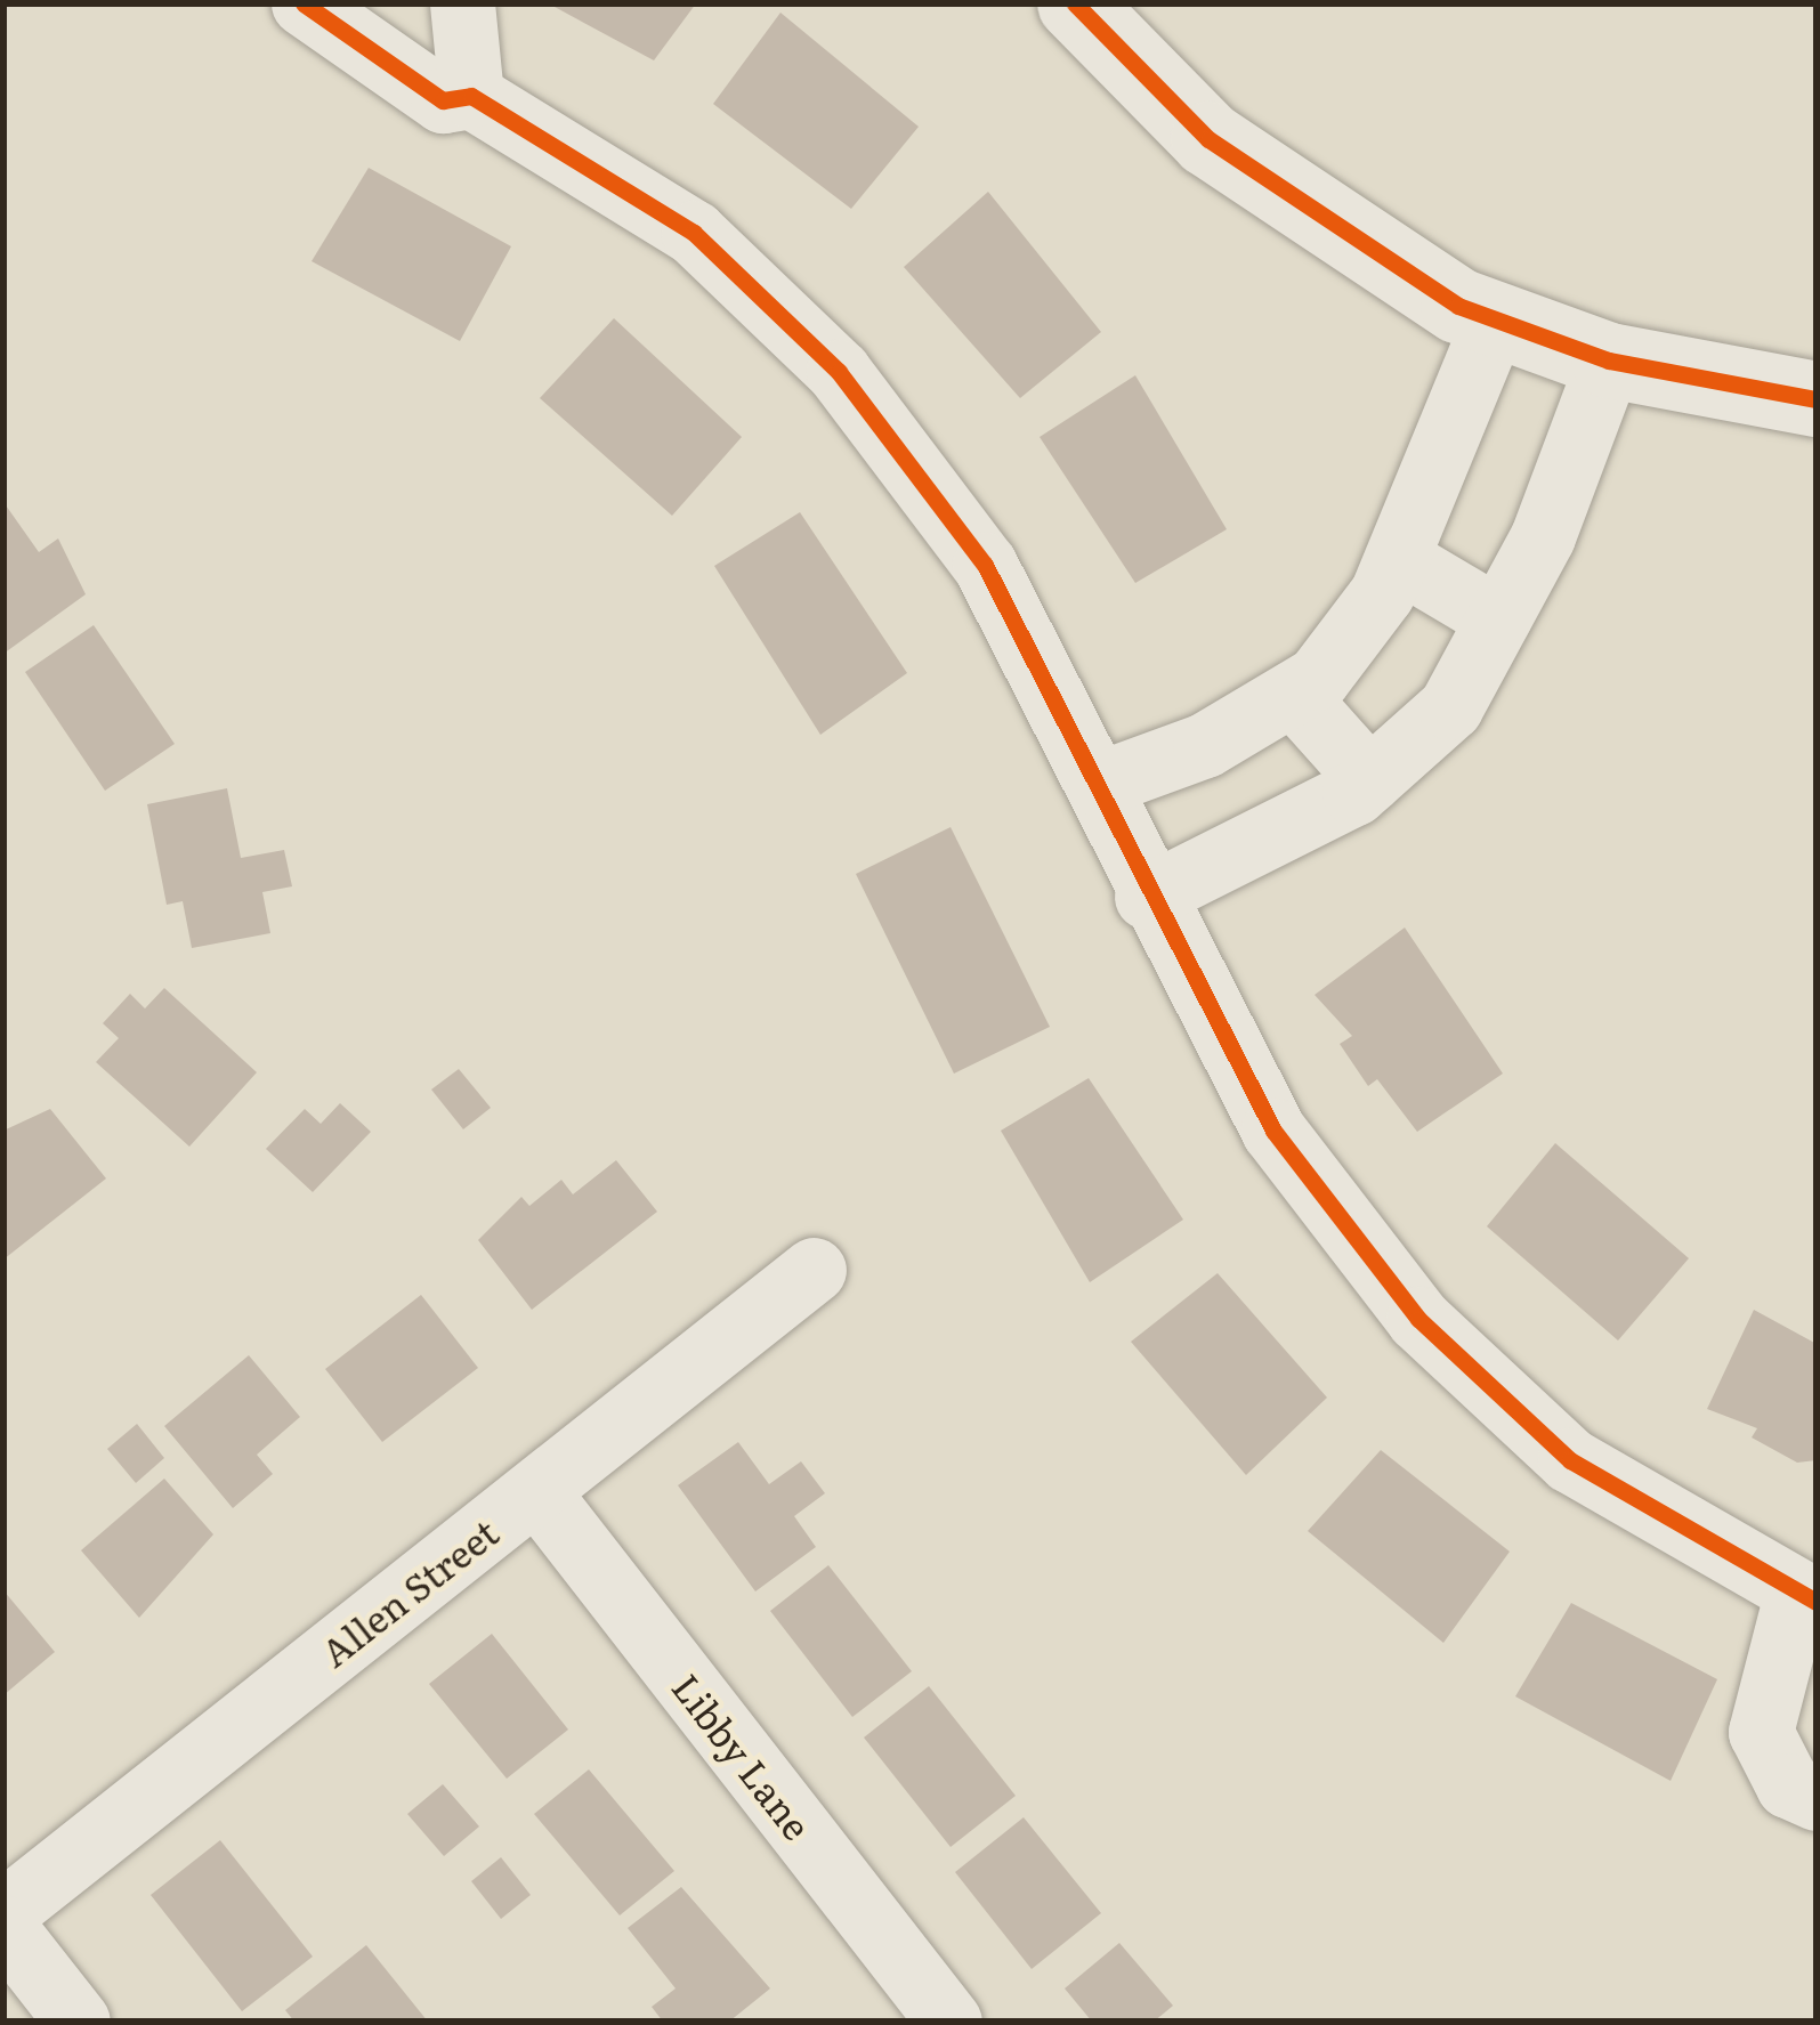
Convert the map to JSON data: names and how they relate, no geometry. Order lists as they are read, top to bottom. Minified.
{"streets":{"street":["Allen Street","Libby Lane"]},"crossings":[["Allen Street","Libby Lane"]]}
